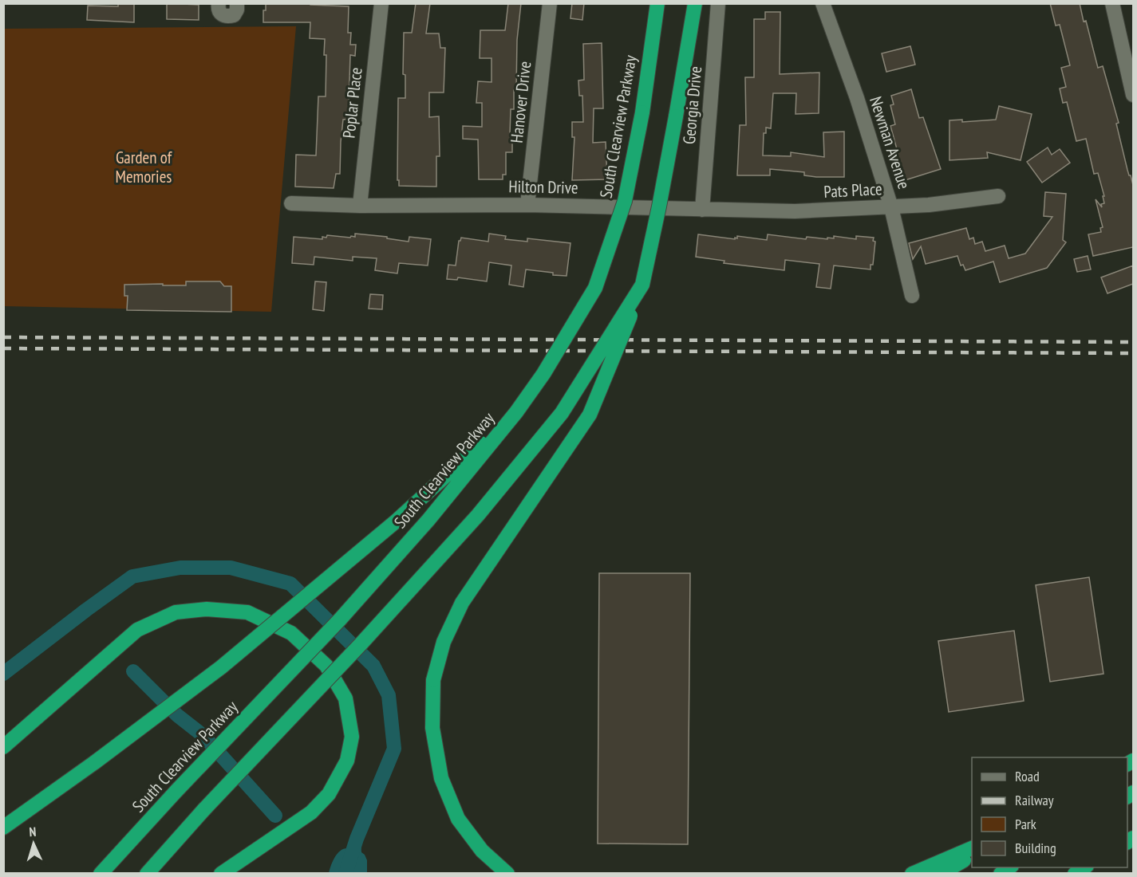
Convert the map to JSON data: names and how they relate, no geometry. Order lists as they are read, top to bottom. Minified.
{"streets":{"highway":["South Clearview Parkway"],"street":["Hanover Drive","Poplar Place","Georgia Drive","Newman Avenue","Hilton Drive","Pats Place"]},"crossings":[["Hanover Drive","Hilton Drive"],["Poplar Place","Hilton Drive"],["Georgia Drive","Hilton Drive"],["Newman Avenue","Pats Place"],["Hilton Drive","Pats Place"]],"parks":["Garden of Memories"],"legend":["Road","Railway","Park","Building"],"north":"top"}
